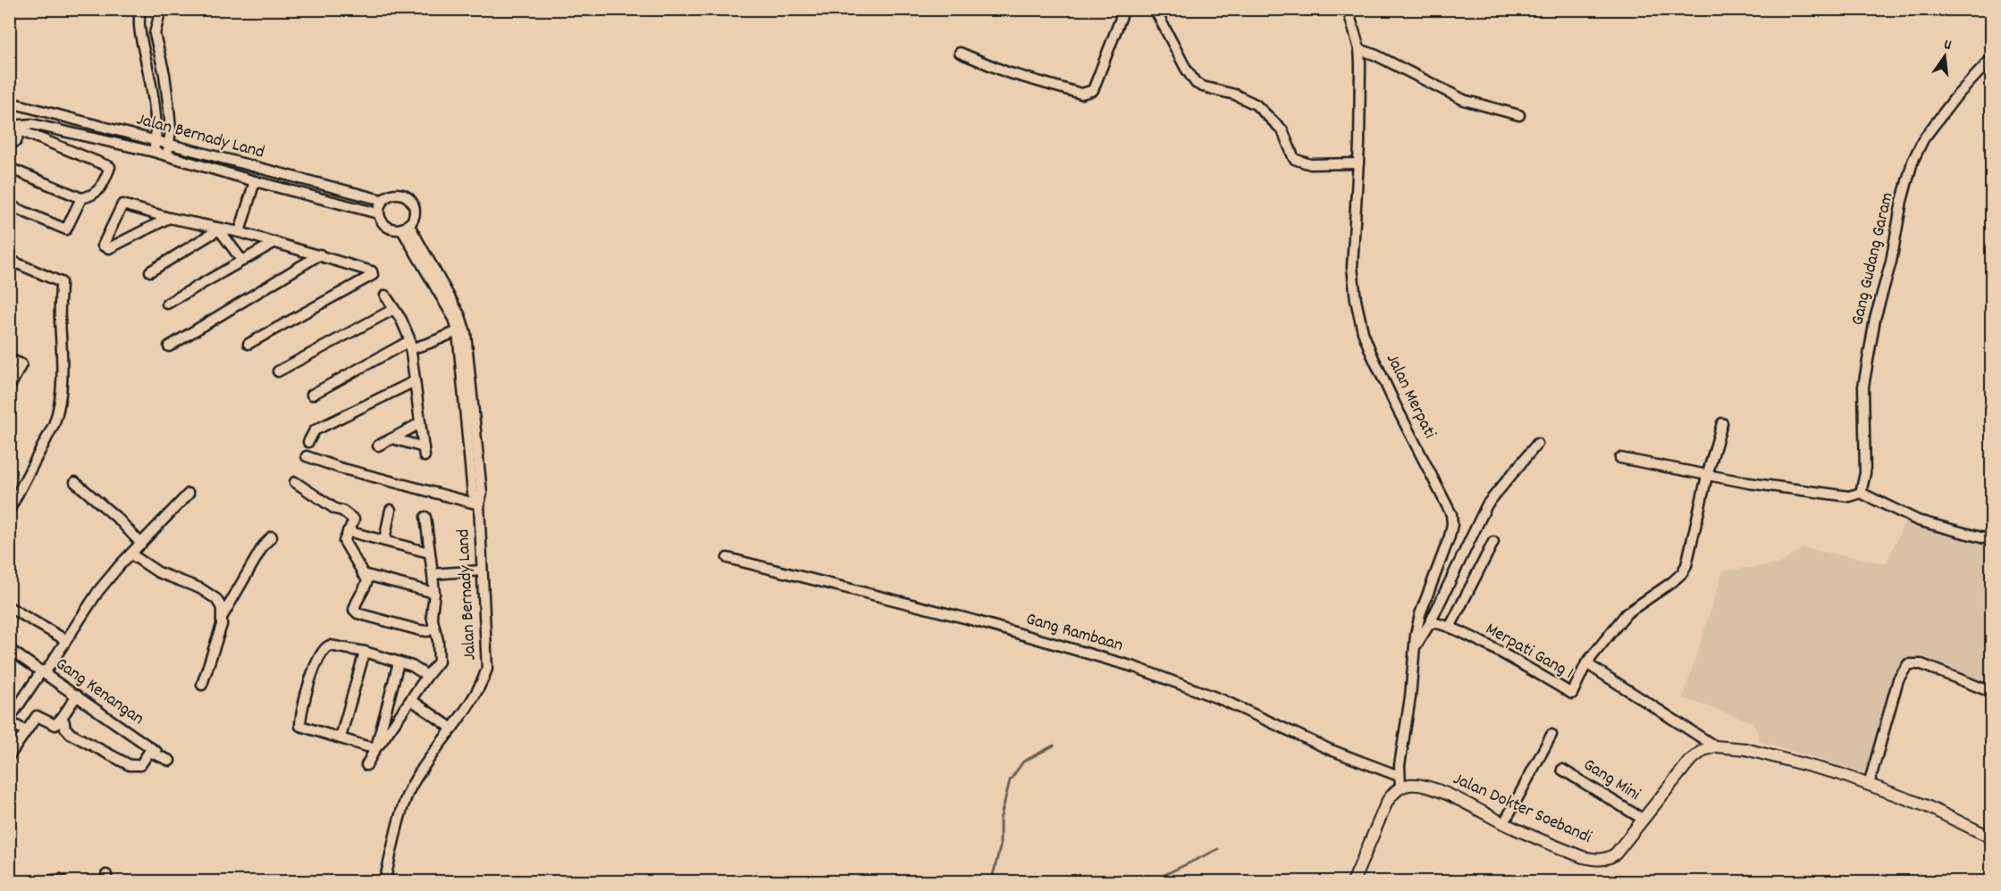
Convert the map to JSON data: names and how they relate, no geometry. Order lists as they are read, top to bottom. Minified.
{"streets":{"main road":["Jalan Dokter Soebandi"],"street":["Jalan Bernady Land","Gang Gudang Garam","Jalan Merpati","Gang Rambaan","Merpati Gang 1","Gang Kenangan","Gang Mini"]},"crossings":[["Jalan Merpati","Gang Rambaan"],["Jalan Merpati","Jalan Dokter Soebandi"],["Gang Mini","Jalan Dokter Soebandi"]],"north":"top"}
